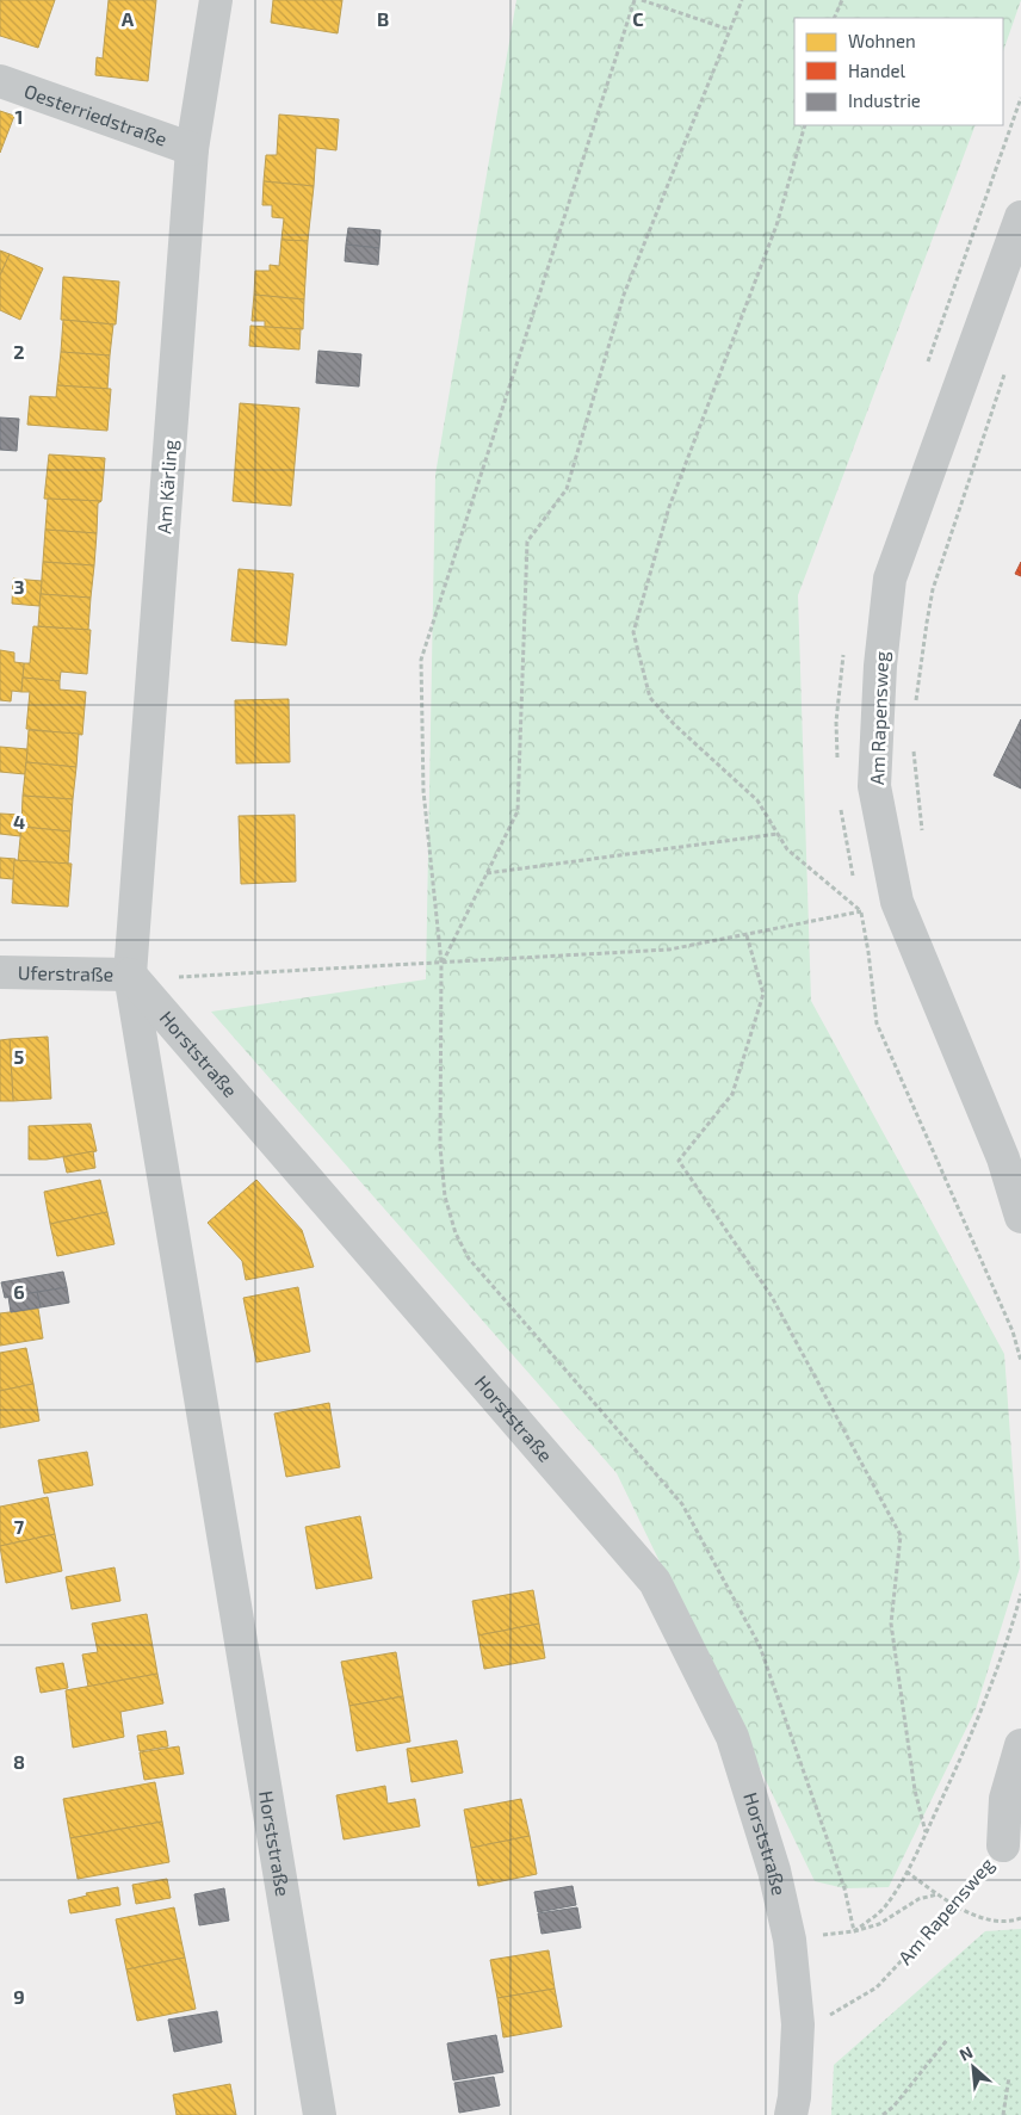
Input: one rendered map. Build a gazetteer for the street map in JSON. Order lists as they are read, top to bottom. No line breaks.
{"streets":{"street":["Oesterriedstraße","Am Kärling","Am Rapensweg","Uferstraße","Horststraße"]},"crossings":[["Oesterriedstraße","Am Kärling"],["Am Kärling","Uferstraße"],["Am Kärling","Horststraße"],["Am Rapensweg","Horststraße"],["Uferstraße","Horststraße"]],"legend":["Wohnen","Handel","Industrie"],"north":"top left","grid":{"columns":["A","B","C"],"rows":["1","2","3","4","5","6","7","8","9"]}}
